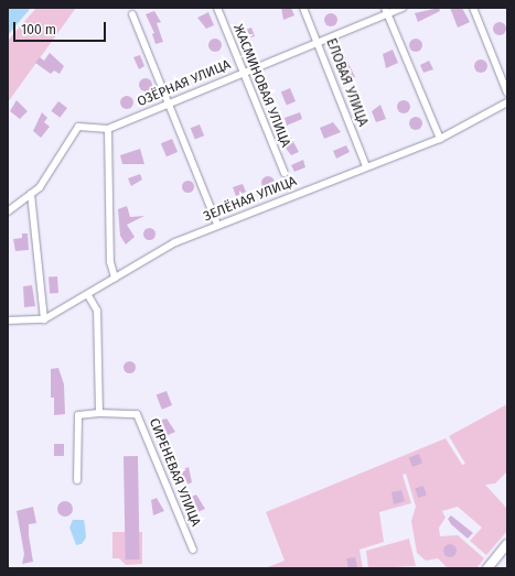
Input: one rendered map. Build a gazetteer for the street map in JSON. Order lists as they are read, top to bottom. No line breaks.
{"streets":{"street":["ЕЛОВАЯ УЛИЦА","ОЗЁРНАЯ УЛИЦА","ЖАСМИНОВАЯ УЛИЦА","ЗЕЛЁНАЯ УЛИЦА","СИРЕНЕВАЯ УЛИЦА"]},"crossings":[["ЕЛОВАЯ УЛИЦА","ОЗЁРНАЯ УЛИЦА"],["ЕЛОВАЯ УЛИЦА","ЗЕЛЁНАЯ УЛИЦА"],["ОЗЁРНАЯ УЛИЦА","ЖАСМИНОВАЯ УЛИЦА"]],"scale_bar":"100 m"}
